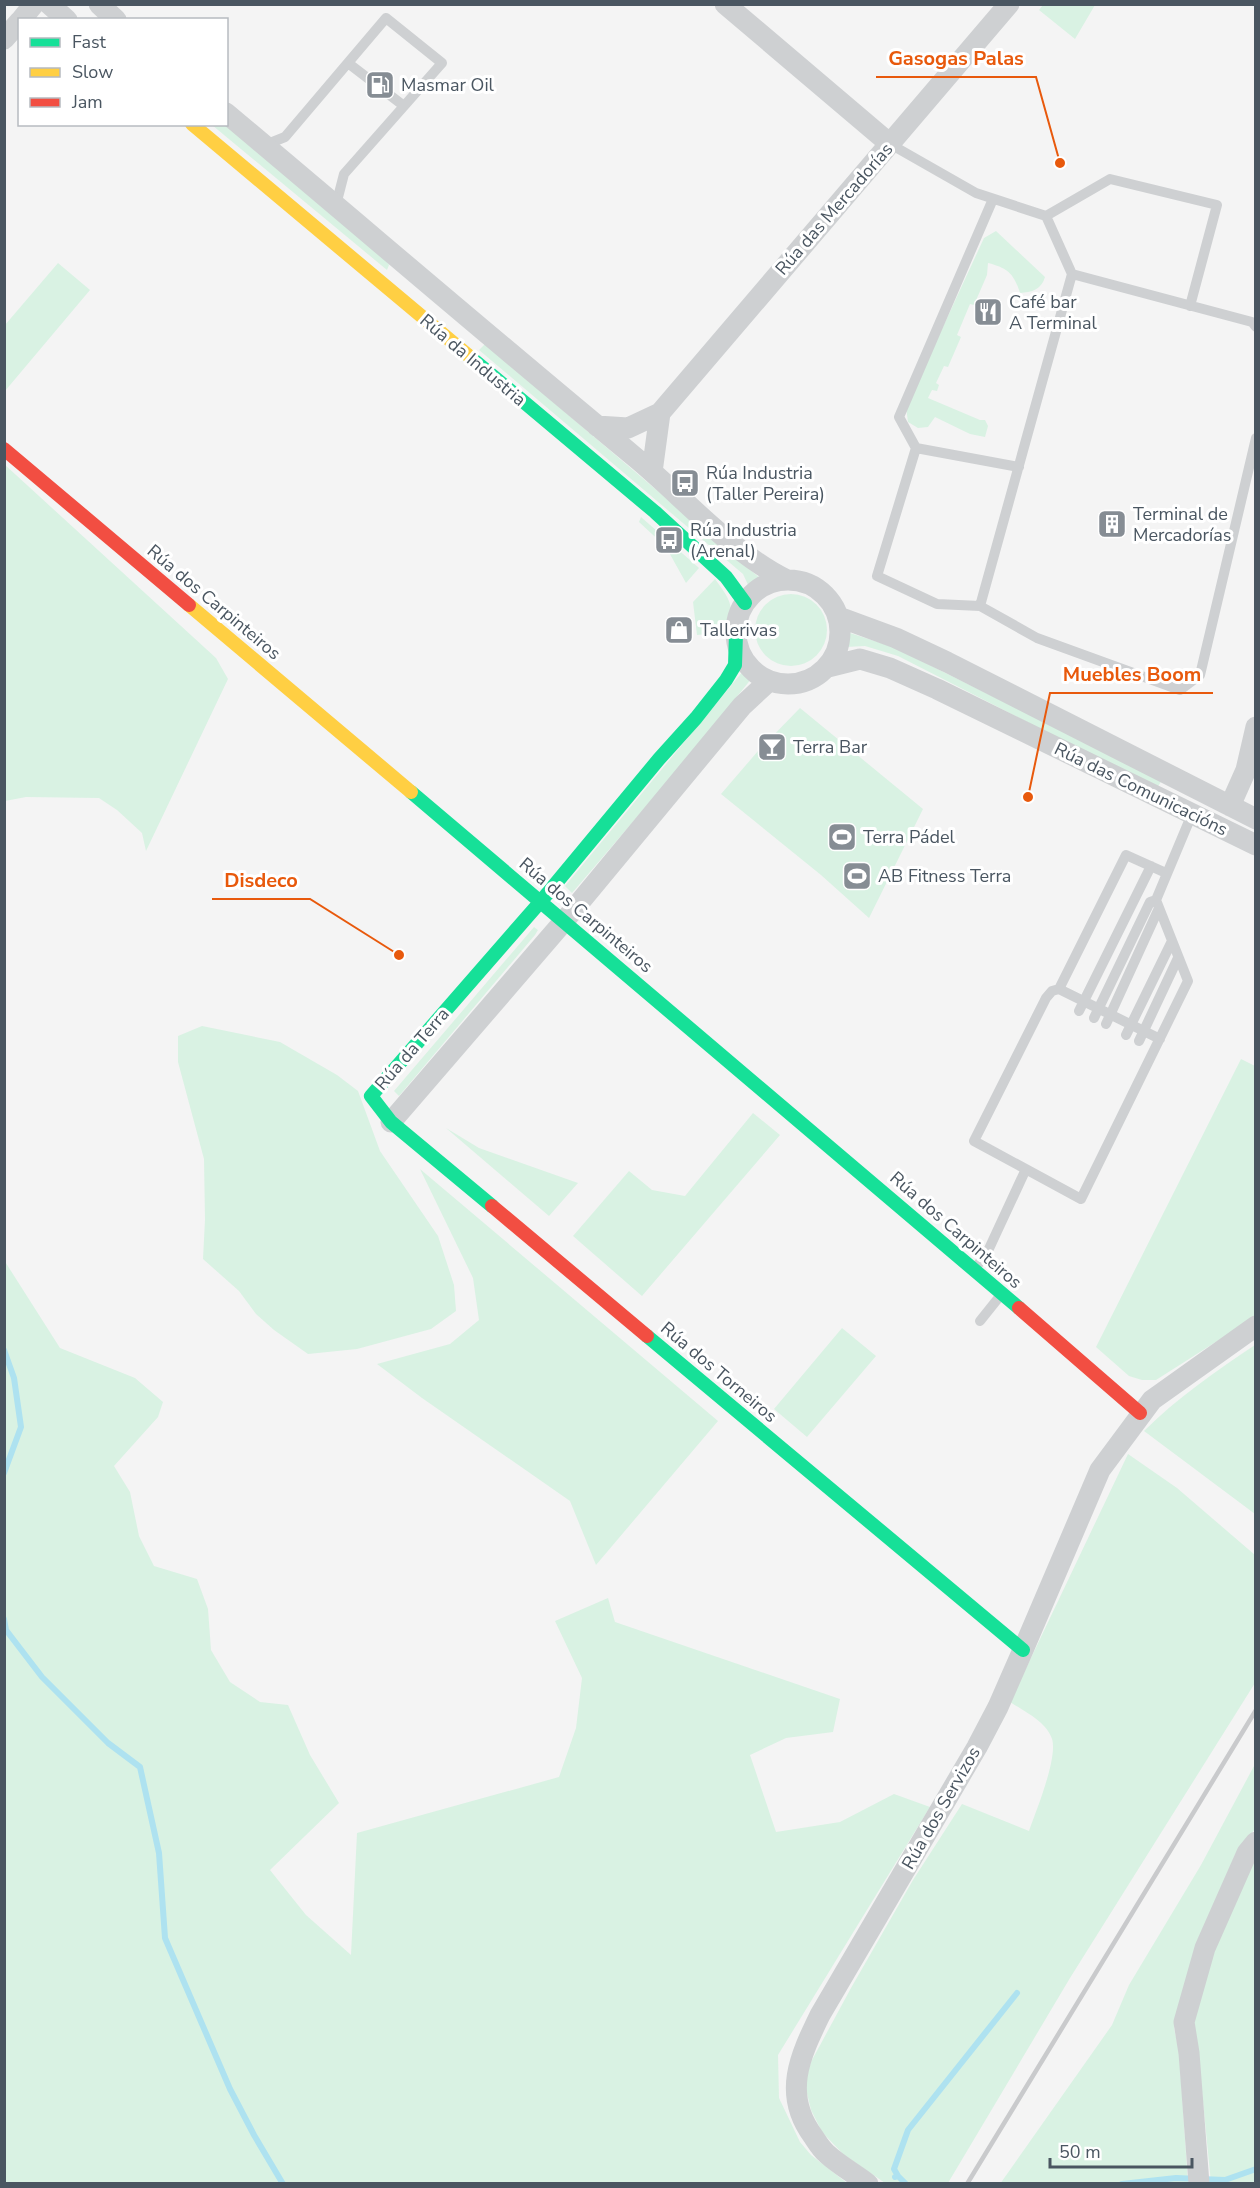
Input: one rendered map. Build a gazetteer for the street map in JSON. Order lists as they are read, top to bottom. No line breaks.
{"streets":{"street":["Rúa das Mercadorías","Rúa da Industria","Rúa dos Carpinteiros","Rúa das Comunicacións","Rúa da Terra","Rúa dos Torneiros","Rúa dos Servizos"]},"crossings":[["Rúa das Mercadorías","Rúa da Industria"],["Rúa da Industria","Rúa das Comunicacións"],["Rúa da Industria","Rúa da Terra"],["Rúa dos Carpinteiros","Rúa da Terra"],["Rúa dos Carpinteiros","Rúa dos Servizos"],["Rúa das Comunicacións","Rúa da Terra"],["Rúa da Terra","Rúa dos Torneiros"],["Rúa dos Torneiros","Rúa dos Servizos"]],"places":{"fuel station":["Masmar Oil"],"other":["Gasogas Palas","Muebles Boom","Disdeco"],"restaurant":["Café bar A Terminal"],"bus stop":["Rúa Industria (Taller Pereira)","Rúa Industria (Arenal)"],"building":["Terminal de Mercadorías"],"shop":["Tallerivas"],"bar":["Terra Bar"],"sports":["Terra Pádel","AB Fitness Terra"]},"legend":["Fast","Slow","Jam"],"scale_bar":"50 m"}
